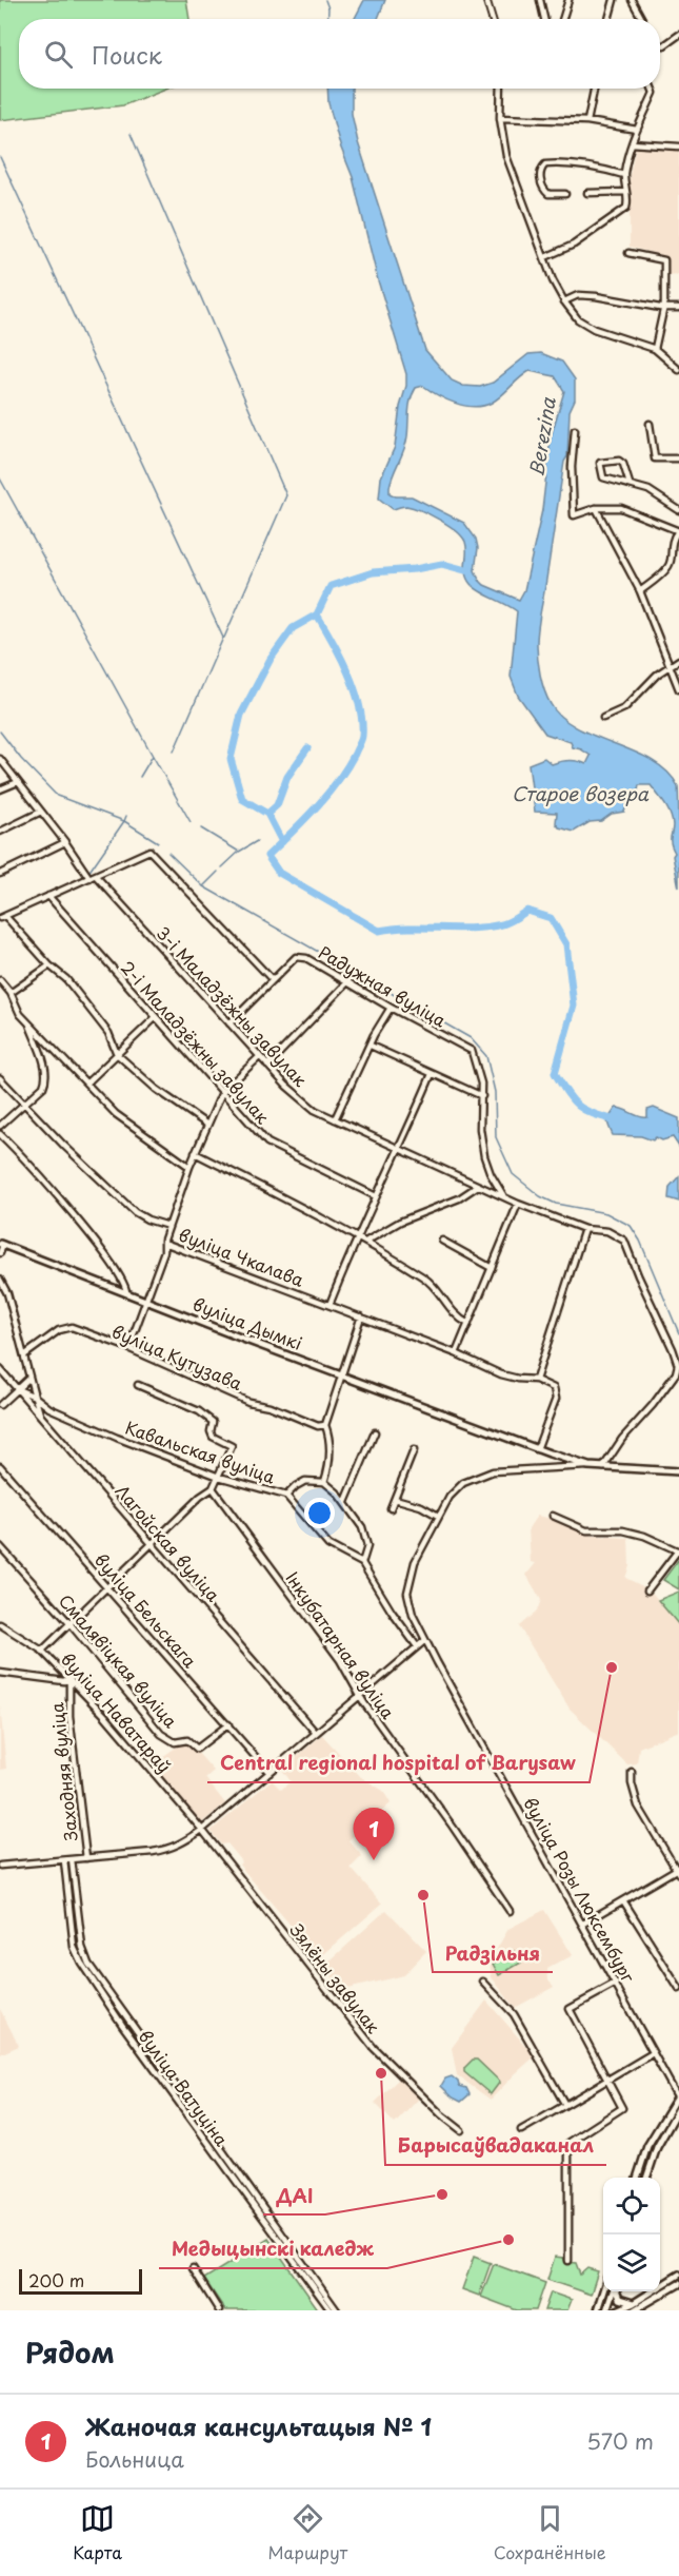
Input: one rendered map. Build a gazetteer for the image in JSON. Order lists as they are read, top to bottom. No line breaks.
{"streets":{"main road":["вуліца Дымкі","вуліца Розы Люксембург"],"street":["Радужная вуліца","3-і Маладзёжны завулак","2-і Маладзёжны завулак","вуліца Чкалава","вуліца Кутузава","Кавальская вуліца","Лагойская вуліца","вуліца Бельскага","Інкубатарная вуліца","Смалявіцкая вуліца","вуліца Наватараў","Заходняя вуліца","Зялёны завулак","вуліца Ватуціна"]},"crossings":[["Радужная вуліца","3-і Маладзёжны завулак"],["3-і Маладзёжны завулак","вуліца Розы Люксембург"],["вуліца Дымкі","вуліца Розы Люксембург"],["Кавальская вуліца","Лагойская вуліца"],["вуліца Бельскага","Смалявіцкая вуліца"],["вуліца Наватараў","Заходняя вуліца"],["вуліца Наватараў","Зялёны завулак"]],"water":["Berezina","Старое возера"],"places":["Central regional hospital of Barysaw","Радзільня","Барысаўвадаканал","ДАІ","Медыцынскі каледж"],"scale_bar":"200 m","page":{"search":"Поиск","pins":"1","scale":"200 m","heading":"Рядом","list":[{"mark":"1","name":"Жаночая кансультацыя № 1","note":"Больница","value":"570 m"}],"nav":["Карта","Маршрут","Сохранённые"]}}
